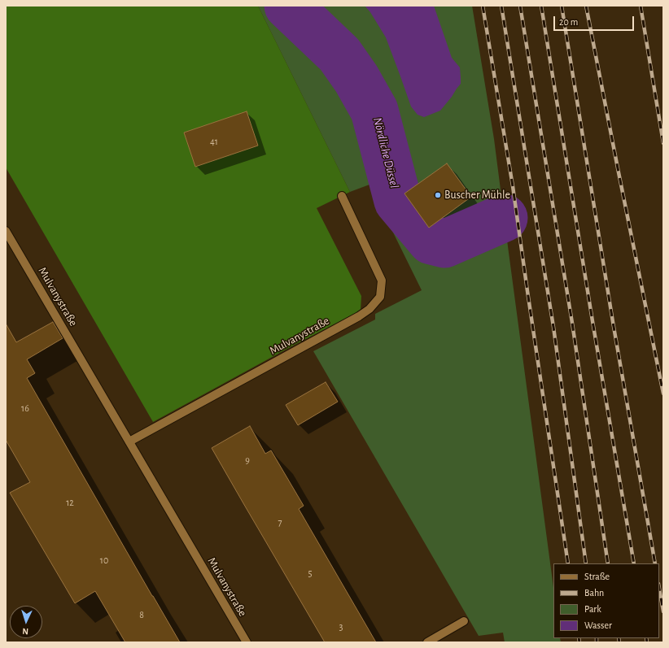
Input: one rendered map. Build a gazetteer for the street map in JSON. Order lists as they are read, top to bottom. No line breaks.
{"streets":{"street":["Mulvanystraße"]},"water":["Nördliche Düssel"],"places":["Buscher Mühle"],"house_numbers":["41","16","9","12","7","10","5","8","3"],"legend":["Straße","Bahn","Park","Wasser"],"scale_bar":"20 m","north":"bottom"}
